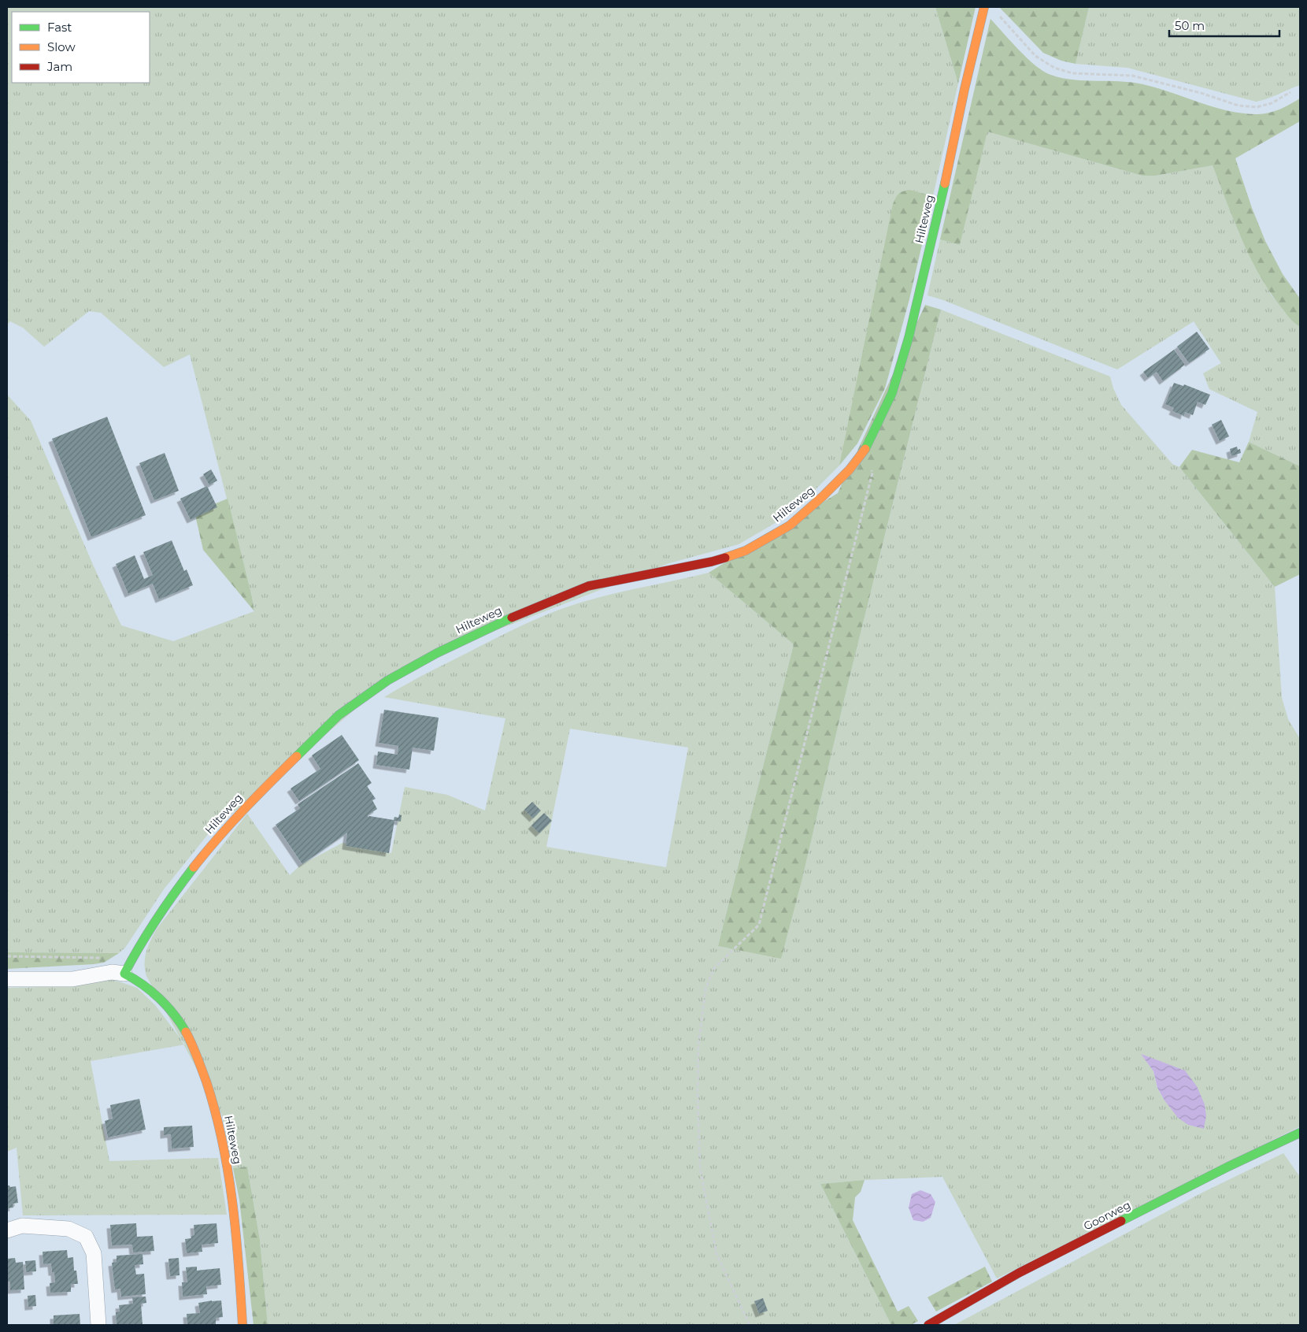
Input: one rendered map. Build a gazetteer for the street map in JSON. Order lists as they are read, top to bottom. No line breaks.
{"streets":{"street":["Hilteweg","Goorweg"]},"legend":["Fast","Slow","Jam"],"scale_bar":"50 m"}
